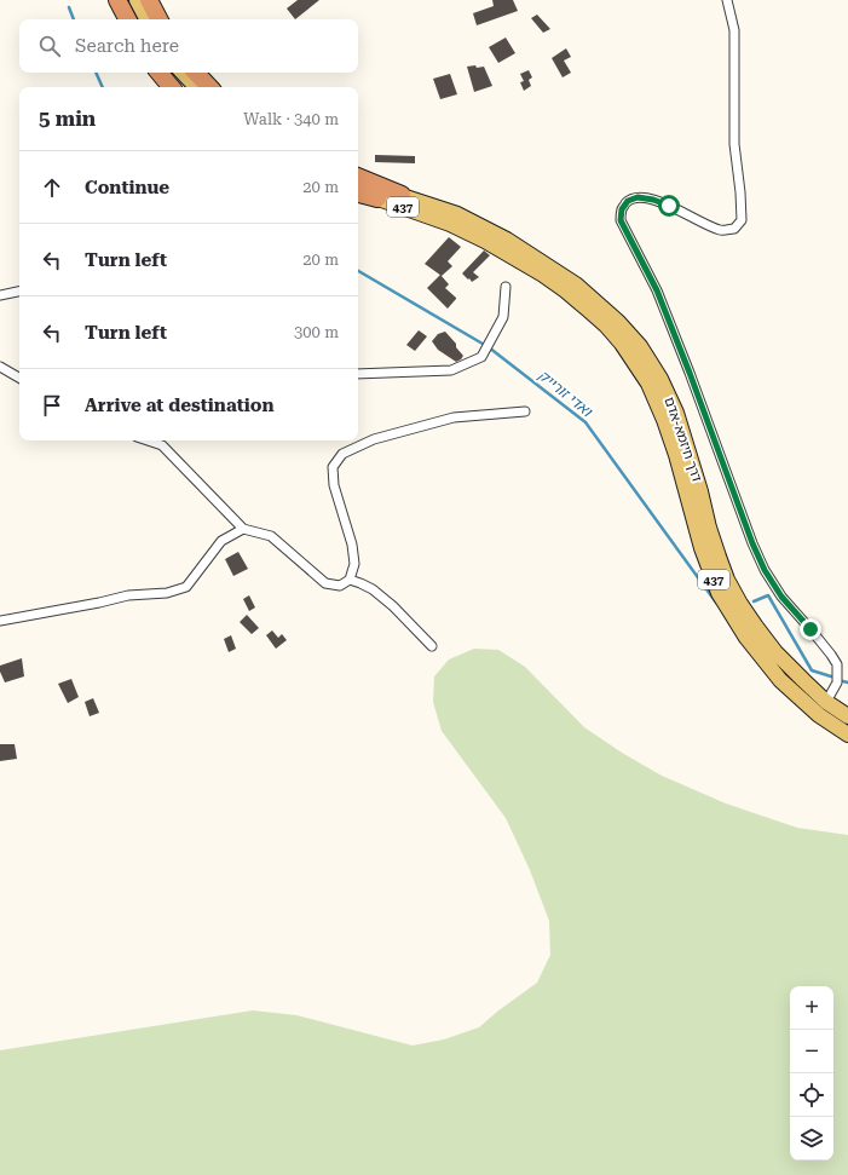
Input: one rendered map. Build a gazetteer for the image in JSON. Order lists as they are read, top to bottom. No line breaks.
{"streets":{"main road":["437","דרך חיזמא-אדם"]},"crossings":[["437","דרך חיזמא-אדם"]],"water":["ואדי זורייק"],"page":{"search":"Search here","heading":["5 min","Walk · 340 m"],"list":[["Continue","20 m"],["Turn left","20 m"],["Turn left","300 m"],"Arrive at destination"],"map_buttons":["+","−"]}}
